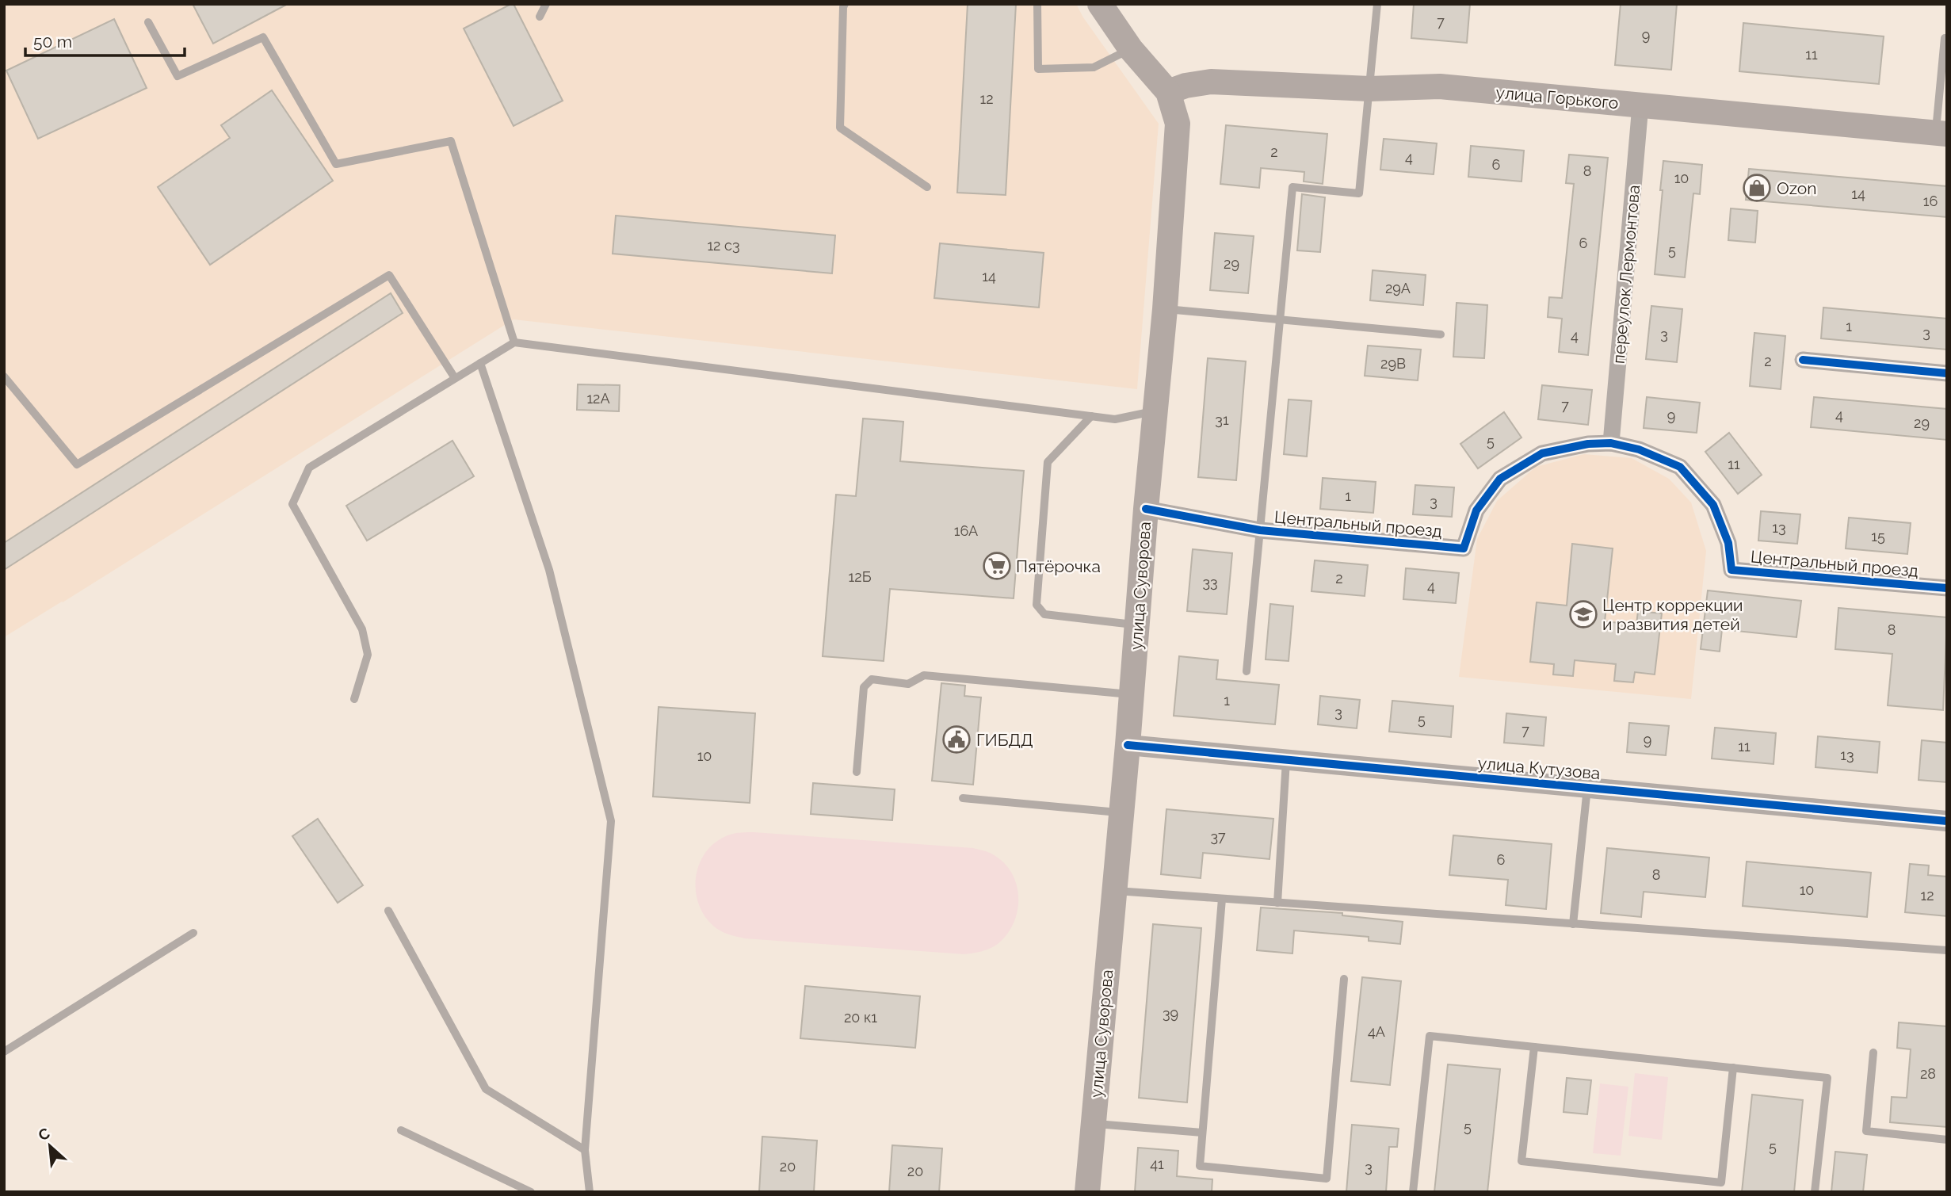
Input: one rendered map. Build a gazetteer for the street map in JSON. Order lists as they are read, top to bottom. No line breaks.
{"streets":{"main road":["улица Горького","улица Суворова"],"street":["переулок Лермонтова","Центральный проезд","улица Кутузова"]},"crossings":[["улица Горького","переулок Лермонтова"],["улица Горького","улица Суворова"],["переулок Лермонтова","Центральный проезд"],["Центральный проезд","улица Суворова"],["улица Суворова","улица Кутузова"]],"places":{"shop":["Ozon"],"supermarket":["Пятёрочка"],"school or university":["Центр коррекции и развития детей"],"public building":["ГИБДД"]},"house_numbers":["7","9","11","12","2","4","6","8","10","14","16","6","12 с3","5","29","14","29А","1","3","3","4","2","29В","12А","7","4","9","31","29","5","11","1","3","13","16А","15","12Б","2","33","4","8","1","3","5","7","9","11","13","10","37","6","8","10","12","39","20 к1","4А","28","5","5","41","20","3","20"],"scale_bar":"50 m","north":"top left"}
